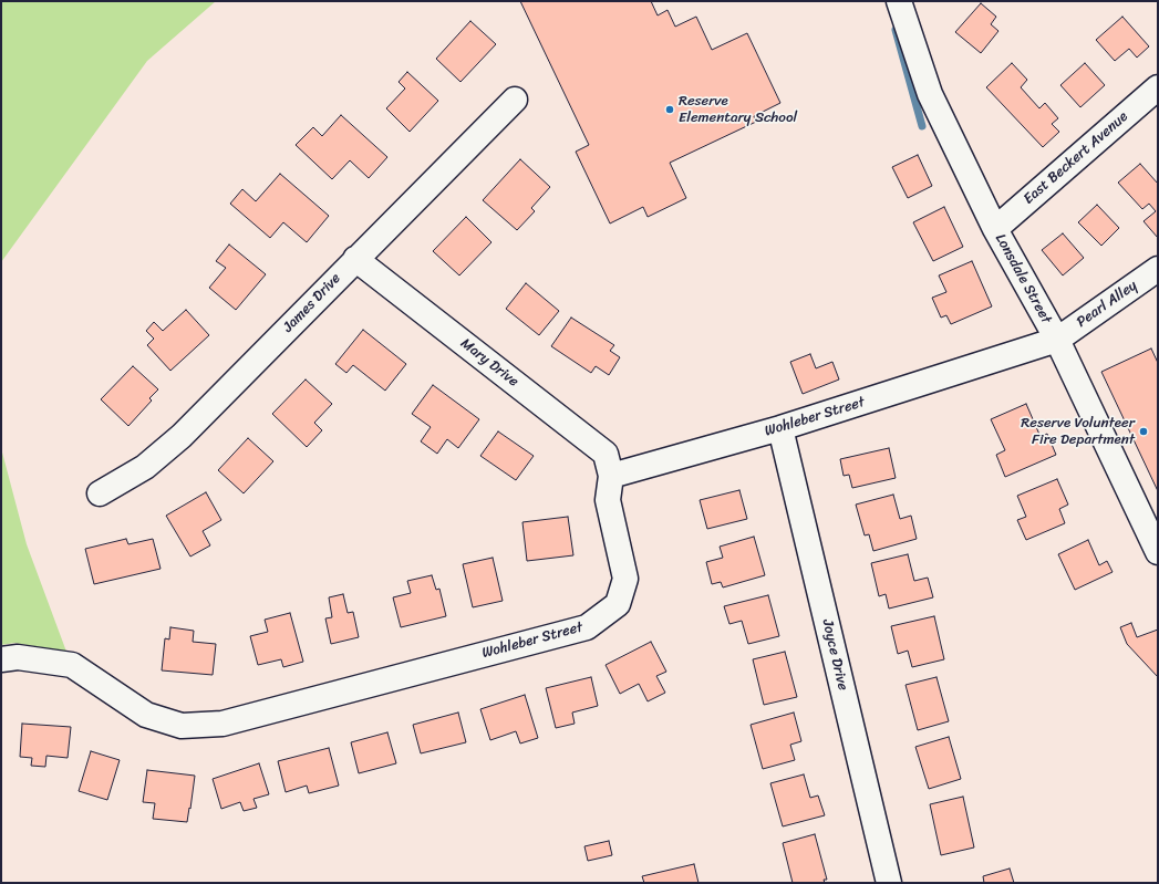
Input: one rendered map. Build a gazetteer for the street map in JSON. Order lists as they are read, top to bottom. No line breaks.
{"streets":{"street":["East Beckert Avenue","Lonsdale Street","James Drive","Pearl Alley","Mary Drive","Wohleber Street","Joyce Drive"]},"crossings":[["East Beckert Avenue","Lonsdale Street"],["Lonsdale Street","Pearl Alley"],["Lonsdale Street","Wohleber Street"],["James Drive","Mary Drive"],["Pearl Alley","Wohleber Street"],["Mary Drive","Wohleber Street"],["Wohleber Street","Joyce Drive"]],"places":["Reserve Elementary School","Reserve Volunteer Fire Department"]}
